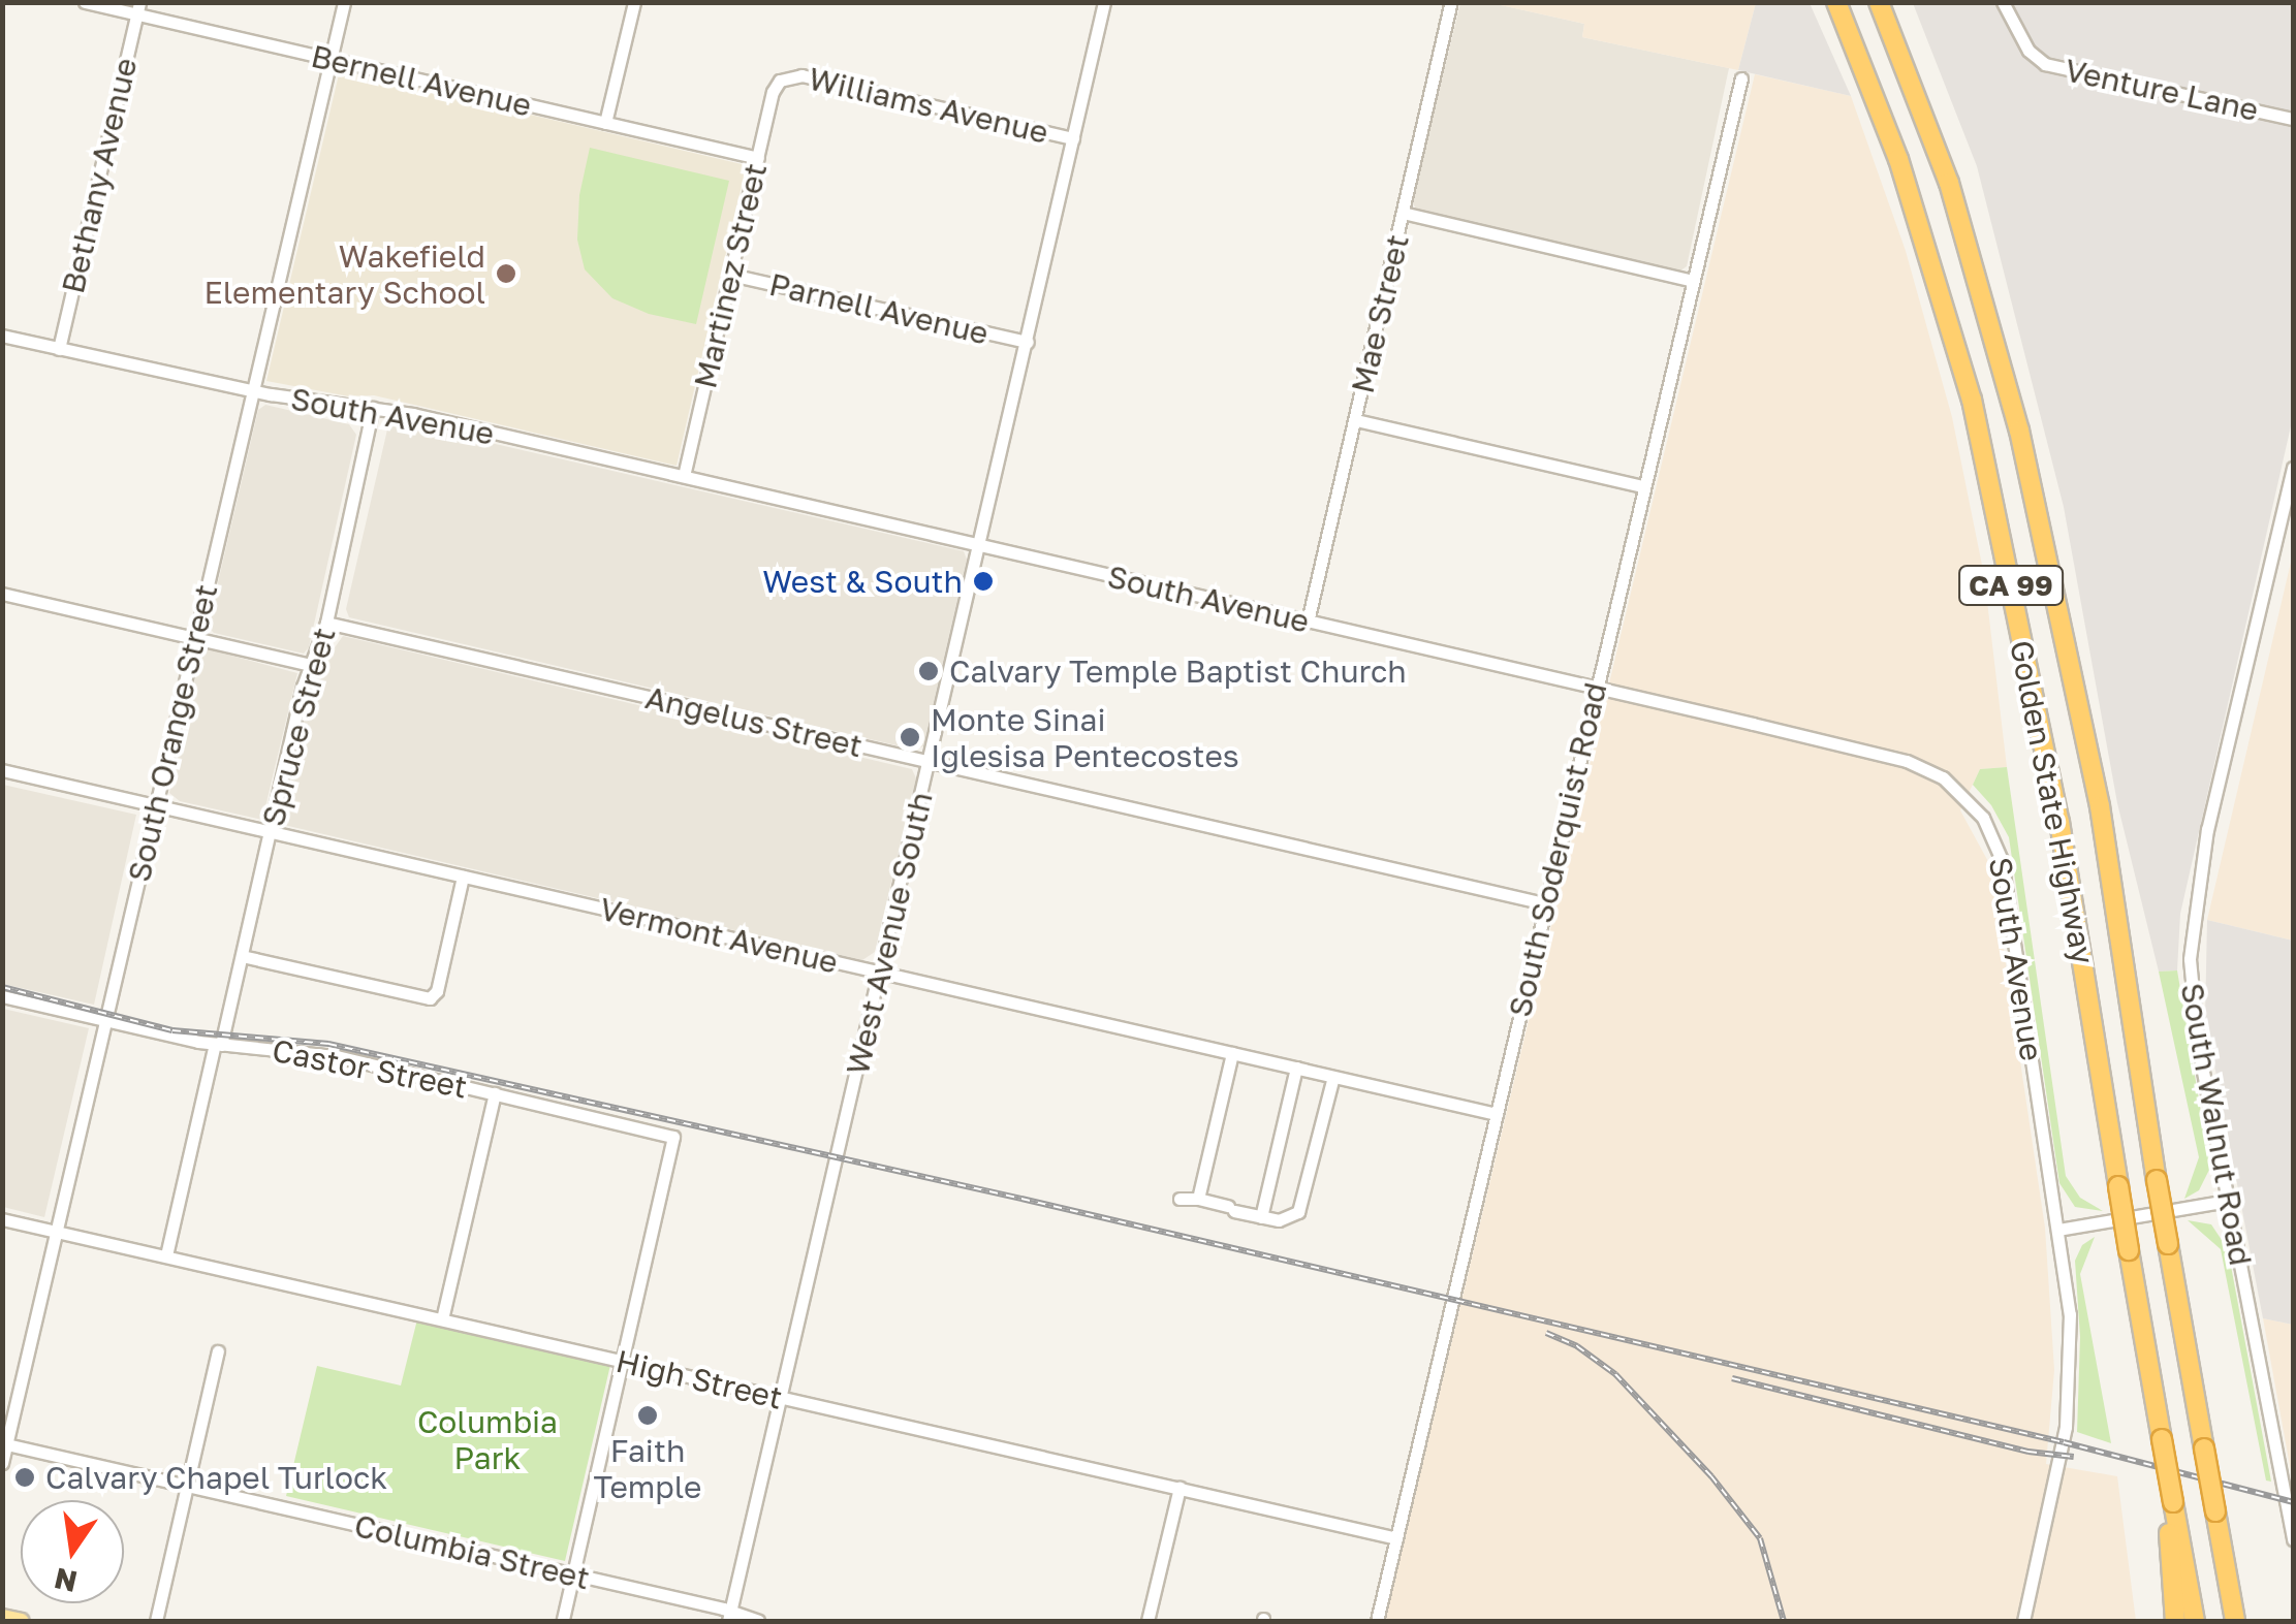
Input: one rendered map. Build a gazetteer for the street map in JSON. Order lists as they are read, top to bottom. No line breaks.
{"streets":{"highway":["CA 99","Golden State Highway"],"street":["Bernell Avenue","Venture Lane","Williams Avenue","Bethany Avenue","Martinez Street","Parnell Avenue","Mae Street","South Avenue","Angelus Street","Spruce Street","South Orange Street","South Soderquist Road","West Avenue South","Vermont Avenue","Castor Street","South Walnut Road","High Street","Columbia Street"]},"crossings":[["Bernell Avenue","Bethany Avenue"],["Bernell Avenue","Martinez Street"],["Bernell Avenue","South Orange Street"],["Williams Avenue","Martinez Street"],["Williams Avenue","West Avenue South"],["Bethany Avenue","South Avenue"],["Martinez Street","Parnell Avenue"],["Martinez Street","South Avenue"],["Parnell Avenue","West Avenue South"],["Mae Street","South Avenue"],["South Avenue","Spruce Street"],["South Avenue","South Orange Street"],["South Avenue","South Soderquist Road"],["South Avenue","West Avenue South"],["Angelus Street","Spruce Street"],["Angelus Street","South Soderquist Road"],["Angelus Street","West Avenue South"],["Spruce Street","Vermont Avenue"],["Spruce Street","Castor Street"],["Spruce Street","High Street"],["South Orange Street","Vermont Avenue"],["South Orange Street","Castor Street"],["South Orange Street","High Street"],["South Orange Street","Columbia Street"],["South Soderquist Road","Vermont Avenue"],["South Soderquist Road","High Street"],["West Avenue South","Vermont Avenue"],["West Avenue South","High Street"],["West Avenue South","Columbia Street"],["Castor Street","High Street"]],"parks":["Columbia Park"],"places":["Wakefield Elementary School","West & South","Calvary Temple Baptist Church","Monte Sinai Iglesisa Pentecostes","Faith Temple","Calvary Chapel Turlock"],"north":"bottom"}
